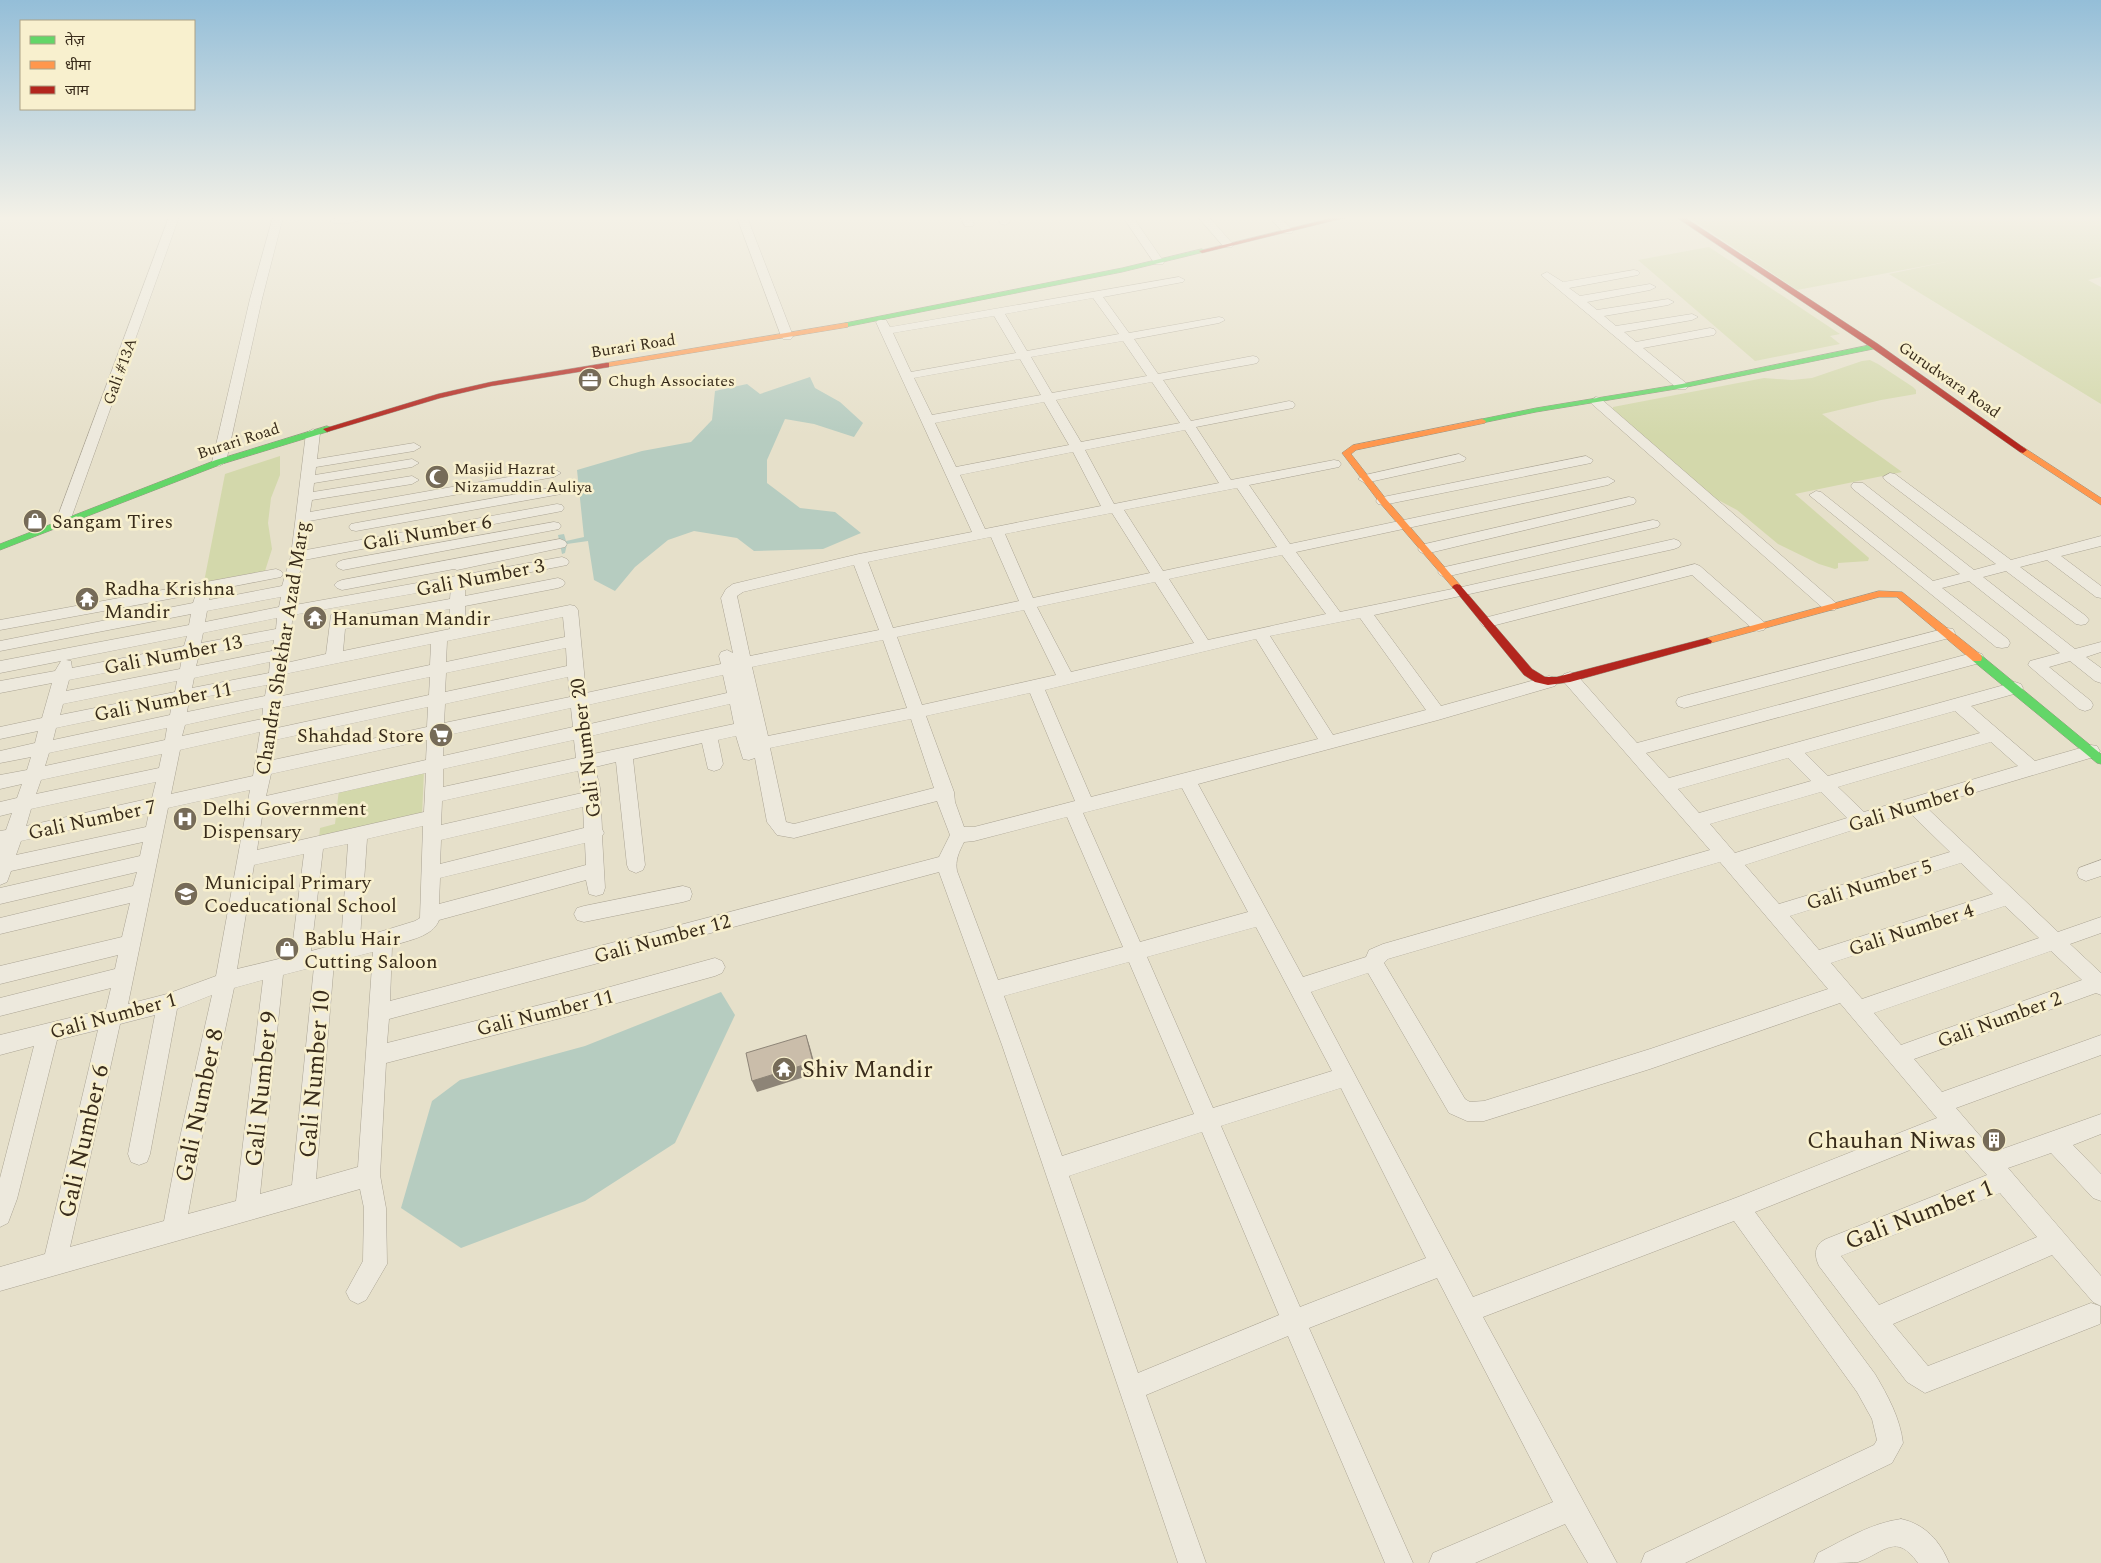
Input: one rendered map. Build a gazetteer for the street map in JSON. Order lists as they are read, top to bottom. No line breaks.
{"streets":{"street":["Burari Road","Gali #13A","Gurudwara Road","Gali Number 6","Gali Number 3","Chandra Shekhar Azad Marg","Gali Number 13","Gali Number 11","Gali Number 20","Gali Number 7","Gali Number 5","Gali Number 4","Gali Number 12","Gali Number 1","Gali Number 2","Gali Number 10","Gali Number 9","Gali Number 8"]},"crossings":[["Burari Road","Gali #13A"],["Burari Road","Chandra Shekhar Azad Marg"],["Gali Number 6","Gali Number 3"],["Gali Number 6","Chandra Shekhar Azad Marg"],["Gali Number 6","Gali Number 13"],["Gali Number 6","Gali Number 11"],["Gali Number 6","Gali Number 7"],["Gali Number 6","Gali Number 1"],["Gali Number 3","Chandra Shekhar Azad Marg"],["Chandra Shekhar Azad Marg","Gali Number 13"],["Chandra Shekhar Azad Marg","Gali Number 11"],["Chandra Shekhar Azad Marg","Gali Number 7"],["Chandra Shekhar Azad Marg","Gali Number 1"],["Chandra Shekhar Azad Marg","Gali Number 8"],["Gali Number 20","Gali Number 7"],["Gali Number 20","Gali Number 1"],["Gali Number 1","Gali Number 10"],["Gali Number 1","Gali Number 9"],["Gali Number 1","Gali Number 8"]],"places":{"office":["Chugh Associates"],"mosque":["Masjid Hazrat Nizamuddin Auliya"],"shop":["Sangam Tires","Bablu Hair Cutting Saloon"],"temple":["Radha Krishna Mandir","Hanuman Mandir","Shiv Mandir"],"supermarket":["Shahdad Store"],"hospital":["Delhi Government Dispensary"],"school or university":["Municipal Primary Coeducational School"],"building":["Chauhan Niwas"]},"legend":["तेज़","धीमा","जाम"]}
